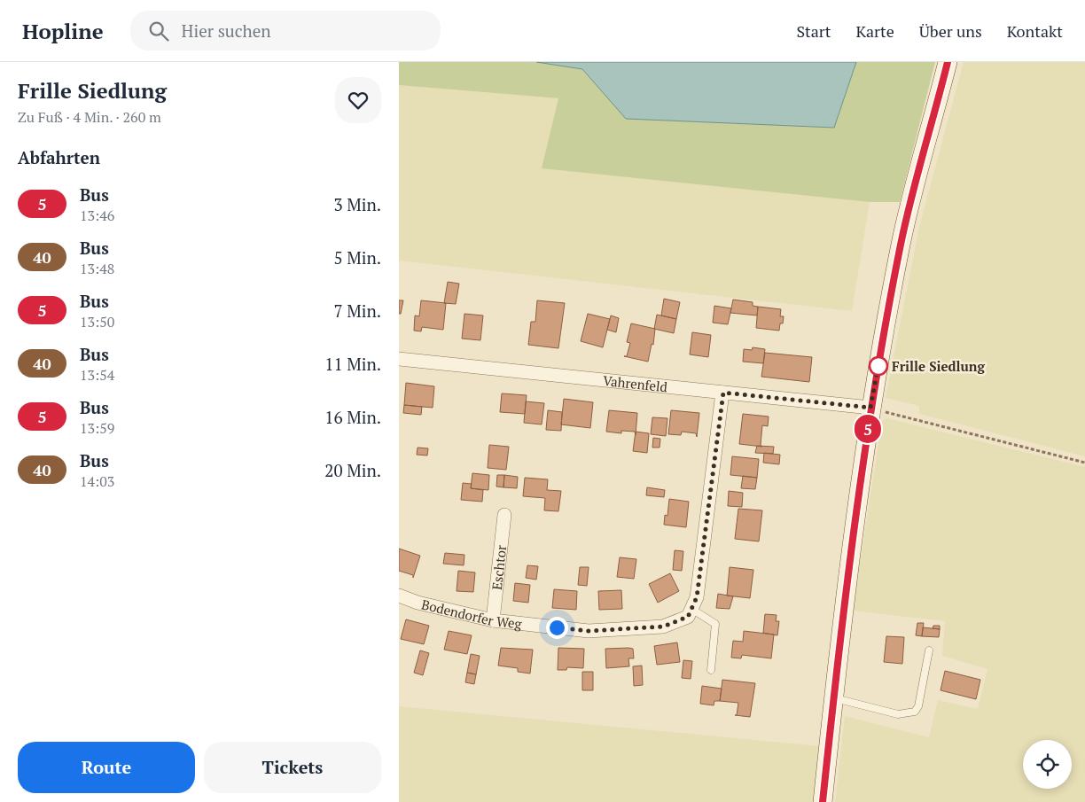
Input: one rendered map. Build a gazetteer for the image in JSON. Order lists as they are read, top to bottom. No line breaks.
{"streets":{"street":["Vahrenfeld","Eschtor","Bodendorfer Weg"]},"crossings":[["Eschtor","Bodendorfer Weg"]],"places":["Frille Siedlung"],"lines":["bus line 5"],"page":{"header":"Hopline","search":"Hier suchen","nav":["Start","Karte","Über uns","Kontakt"],"heading":[["Frille Siedlung","Zu Fuß · 4 Min. · 260 m"],"Abfahrten"],"on_map":"5","list":[{"mark":"5","name":"Bus","note":"13:46","value":"3 Min."},{"mark":"40","name":"Bus","note":"13:48","value":"5 Min."},{"mark":"5","name":"Bus","note":"13:50","value":"7 Min."},{"mark":"40","name":"Bus","note":"13:54","value":"11 Min."},{"mark":"5","name":"Bus","note":"13:59","value":"16 Min."},{"mark":"40","name":"Bus","note":"14:03","value":"20 Min."}],"buttons":["Route","Tickets"]}}
